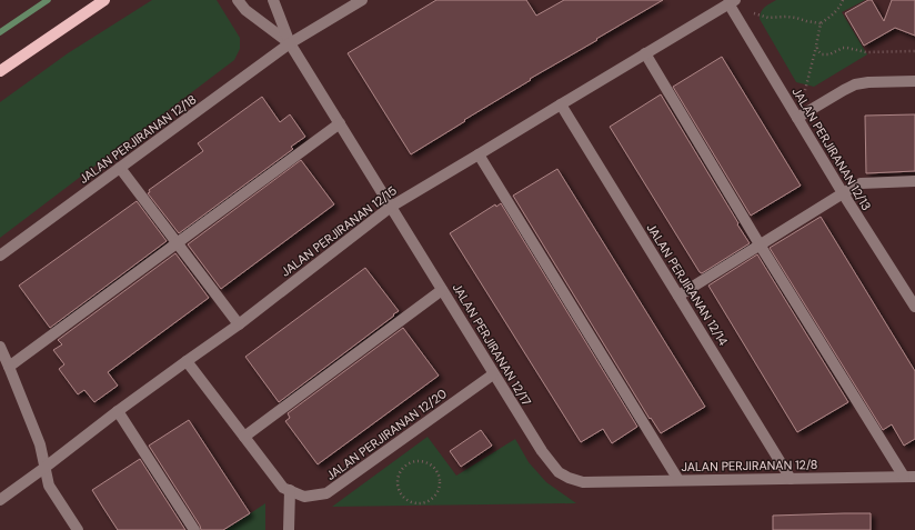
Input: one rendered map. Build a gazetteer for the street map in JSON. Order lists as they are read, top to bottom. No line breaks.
{"streets":{"street":["JALAN PERJIRANAN 12/18","JALAN PERJIRANAN 12/13","JALAN PERJIRANAN 12/15","JALAN PERJIRANAN 12/14","JALAN PERJIRANAN 12/17","JALAN PERJIRANAN 12/20","JALAN PERJIRANAN 12/8"]},"crossings":[["JALAN PERJIRANAN 12/18","JALAN PERJIRANAN 12/17"],["JALAN PERJIRANAN 12/13","JALAN PERJIRANAN 12/15"],["JALAN PERJIRANAN 12/15","JALAN PERJIRANAN 12/14"],["JALAN PERJIRANAN 12/15","JALAN PERJIRANAN 12/17"],["JALAN PERJIRANAN 12/14","JALAN PERJIRANAN 12/8"],["JALAN PERJIRANAN 12/17","JALAN PERJIRANAN 12/20"],["JALAN PERJIRANAN 12/17","JALAN PERJIRANAN 12/8"]]}
